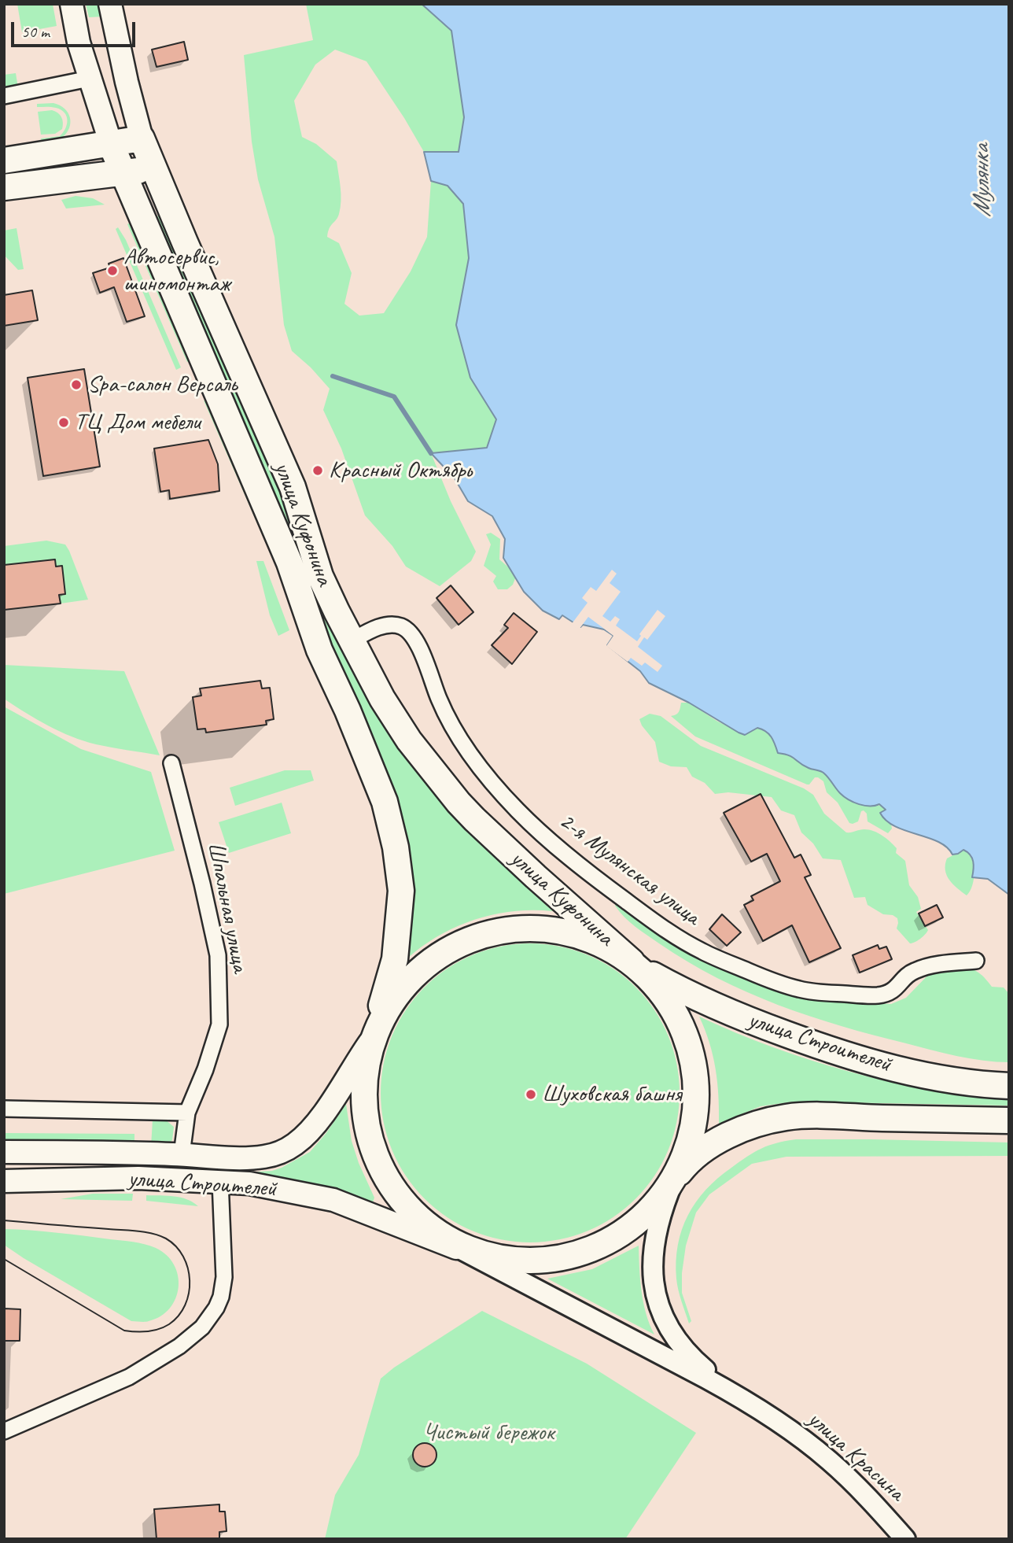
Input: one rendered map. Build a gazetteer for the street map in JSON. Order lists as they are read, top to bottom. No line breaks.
{"streets":{"main road":["улица Куфонина","улица Строителей"],"street":["2-я Мулянская улица","Шпальная улица","улица Красина"]},"crossings":[["улица Куфонина","2-я Мулянская улица"],["улица Куфонина","улица Строителей"],["Шпальная улица","улица Строителей"]],"water":["Мулянка"],"parks":["Чистый бережок"],"places":["Автосервис, шиномонтаж","Spa-салон Версаль","ТЦ Дом мебели","Красный Октябрь","Шуховская башня"],"scale_bar":"50 m"}
